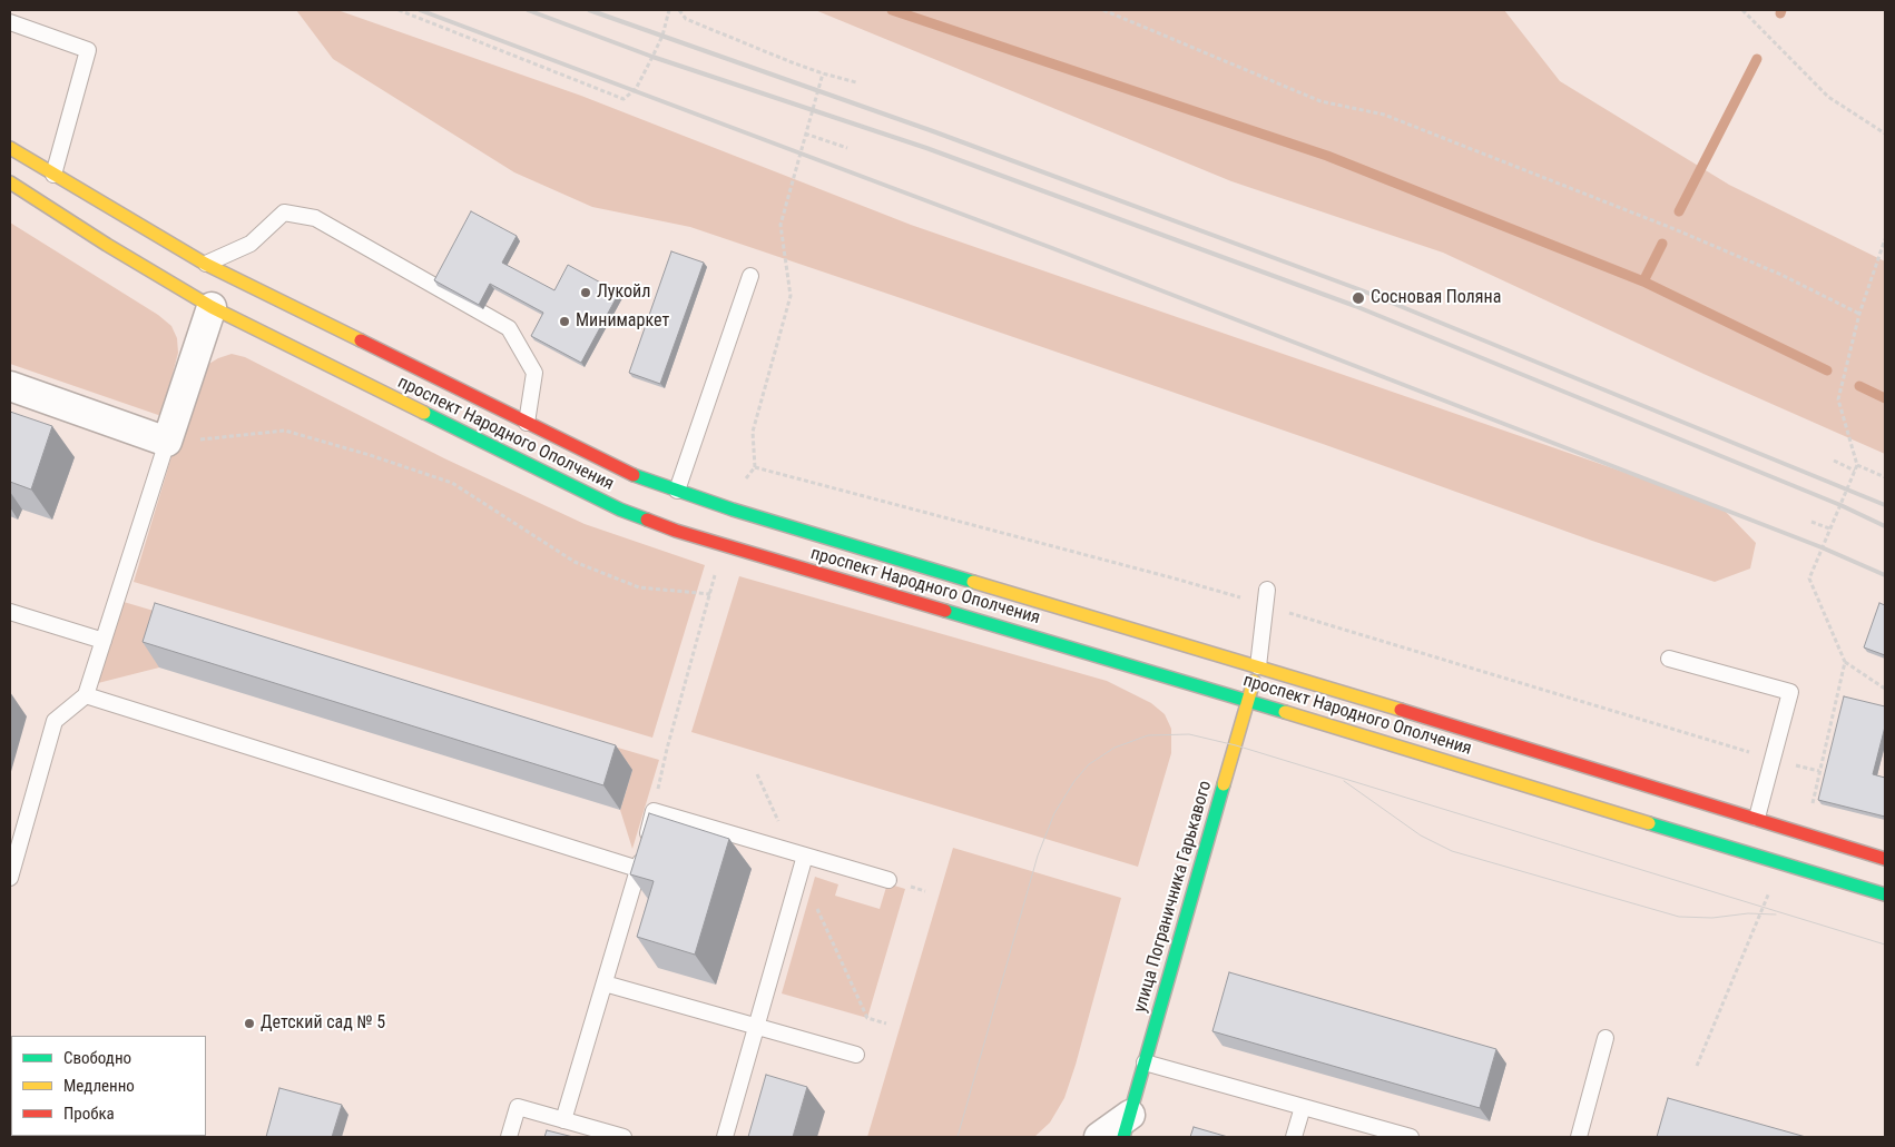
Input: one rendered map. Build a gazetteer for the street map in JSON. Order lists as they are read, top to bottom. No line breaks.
{"streets":{"street":["проспект Народного Ополчения","улица Пограничника Гарькавого"]},"crossings":[["проспект Народного Ополчения","улица Пограничника Гарькавого"]],"places":["Лукойл","Сосновая Поляна","Минимаркет","Детский сад № 5"],"legend":["Свободно","Медленно","Пробка"]}
